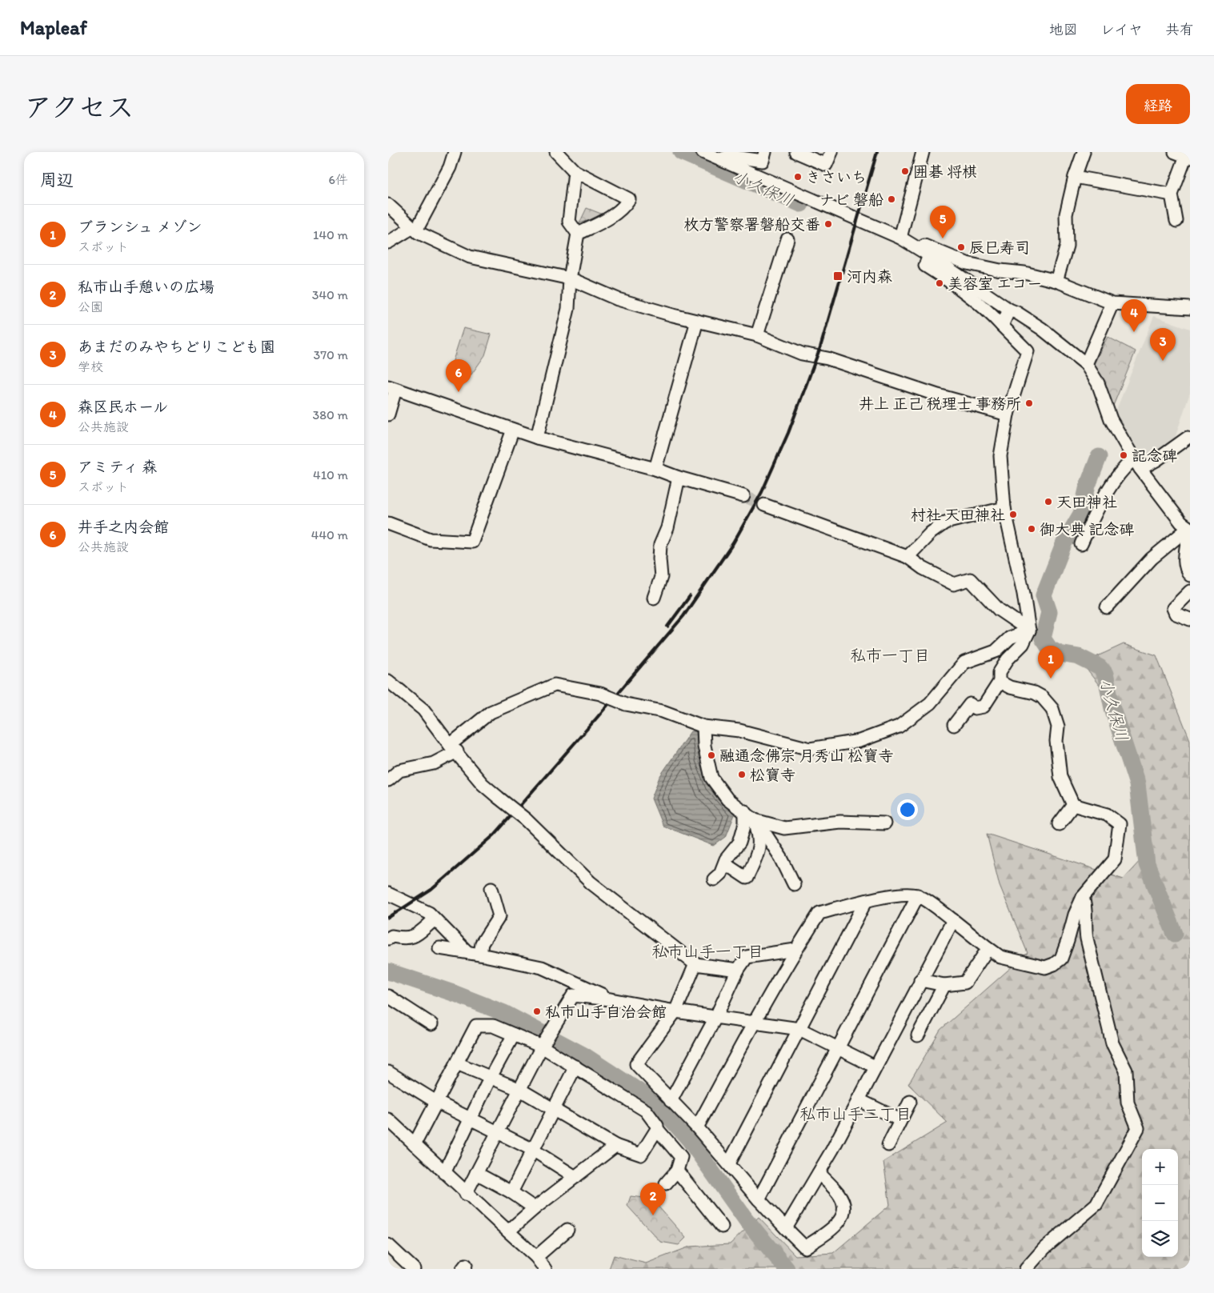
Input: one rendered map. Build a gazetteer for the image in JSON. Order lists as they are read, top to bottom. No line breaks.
{"districts":["私市一丁目","私市山手一丁目","私市山手二丁目"],"water":["小久保川"],"places":{"other":["囲碁 将棋","きさいち","ナビ 磐船","枚方警察署磐船交番","辰巳寿司","美容室 エコー","井上 正己 税理士 事務所","記念碑","天田神社","村社 天田神社","御大典 記念碑","融通念佛宗 月秀山 松寶寺","松寶寺","私市山手自治会館"],"transit":["河内森"]},"page":{"header":"Mapleaf","nav":["地図","レイヤ","共有"],"title":"アクセス","buttons":"経路","heading":["周辺","6件"],"list":[{"mark":"1","name":"ブランシュ メゾン","note":"スポット","value":"140 m"},{"mark":"2","name":"私市山手憩いの広場","note":"公園","value":"340 m"},{"mark":"3","name":"あまだのみやちどりこども園","note":"学校","value":"370 m"},{"mark":"4","name":"森区民ホール","note":"公共施設","value":"380 m"},{"mark":"5","name":"アミティ 森","note":"スポット","value":"410 m"},{"mark":"6","name":"井手之内会館","note":"公共施設","value":"440 m"}],"pins":["5","4","3","6","1","2"],"map_buttons":["+","−"]}}
